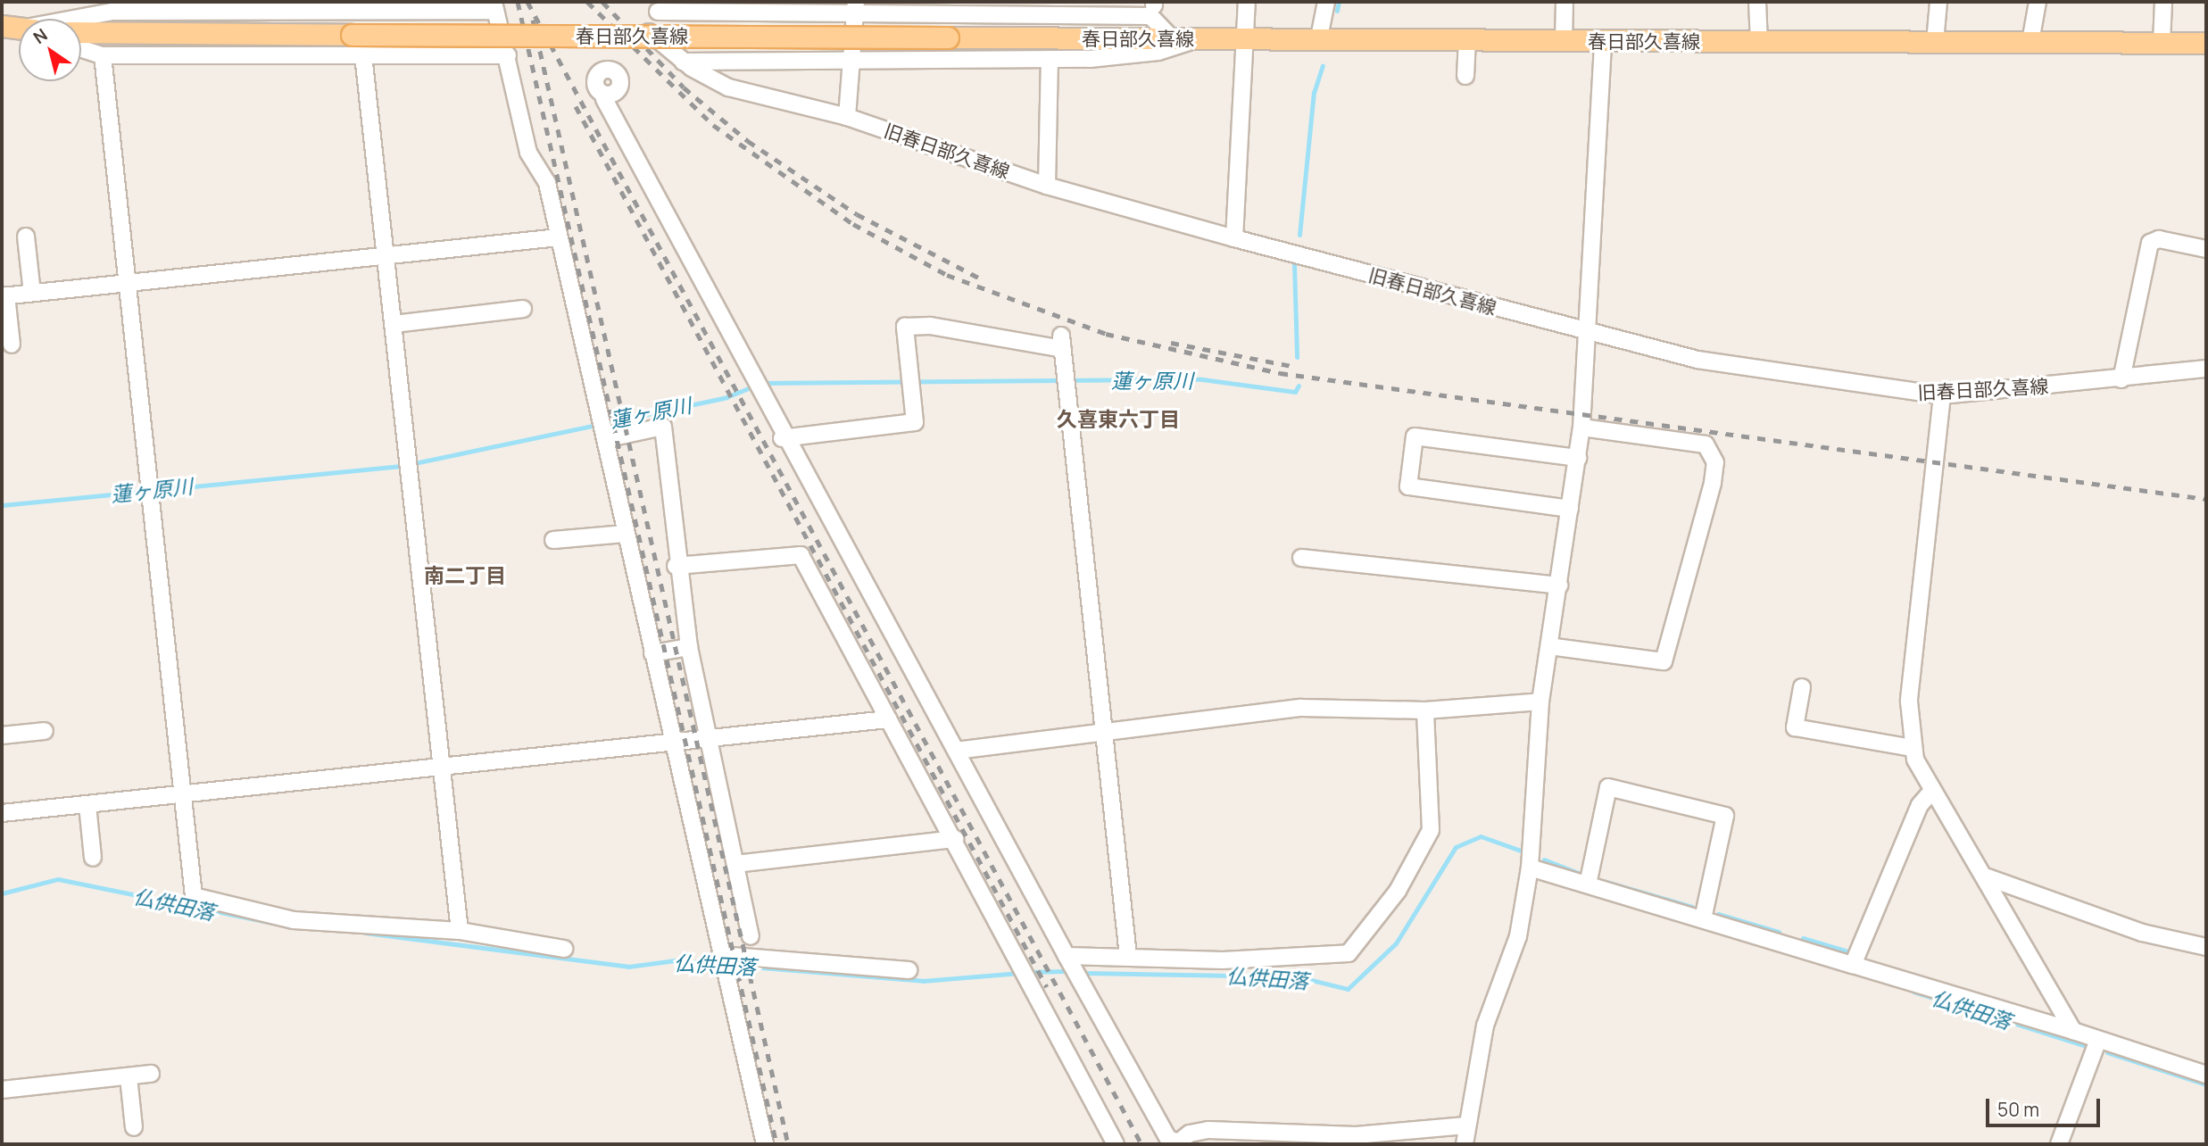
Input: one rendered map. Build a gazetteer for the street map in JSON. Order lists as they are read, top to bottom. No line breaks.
{"streets":{"main road":["春日部久喜線"],"street":["旧春日部久喜線"]},"districts":["久喜東六丁目","南二丁目"],"water":["蓮ヶ原川","仏供田落"],"scale_bar":"50 m","north":"top left"}
